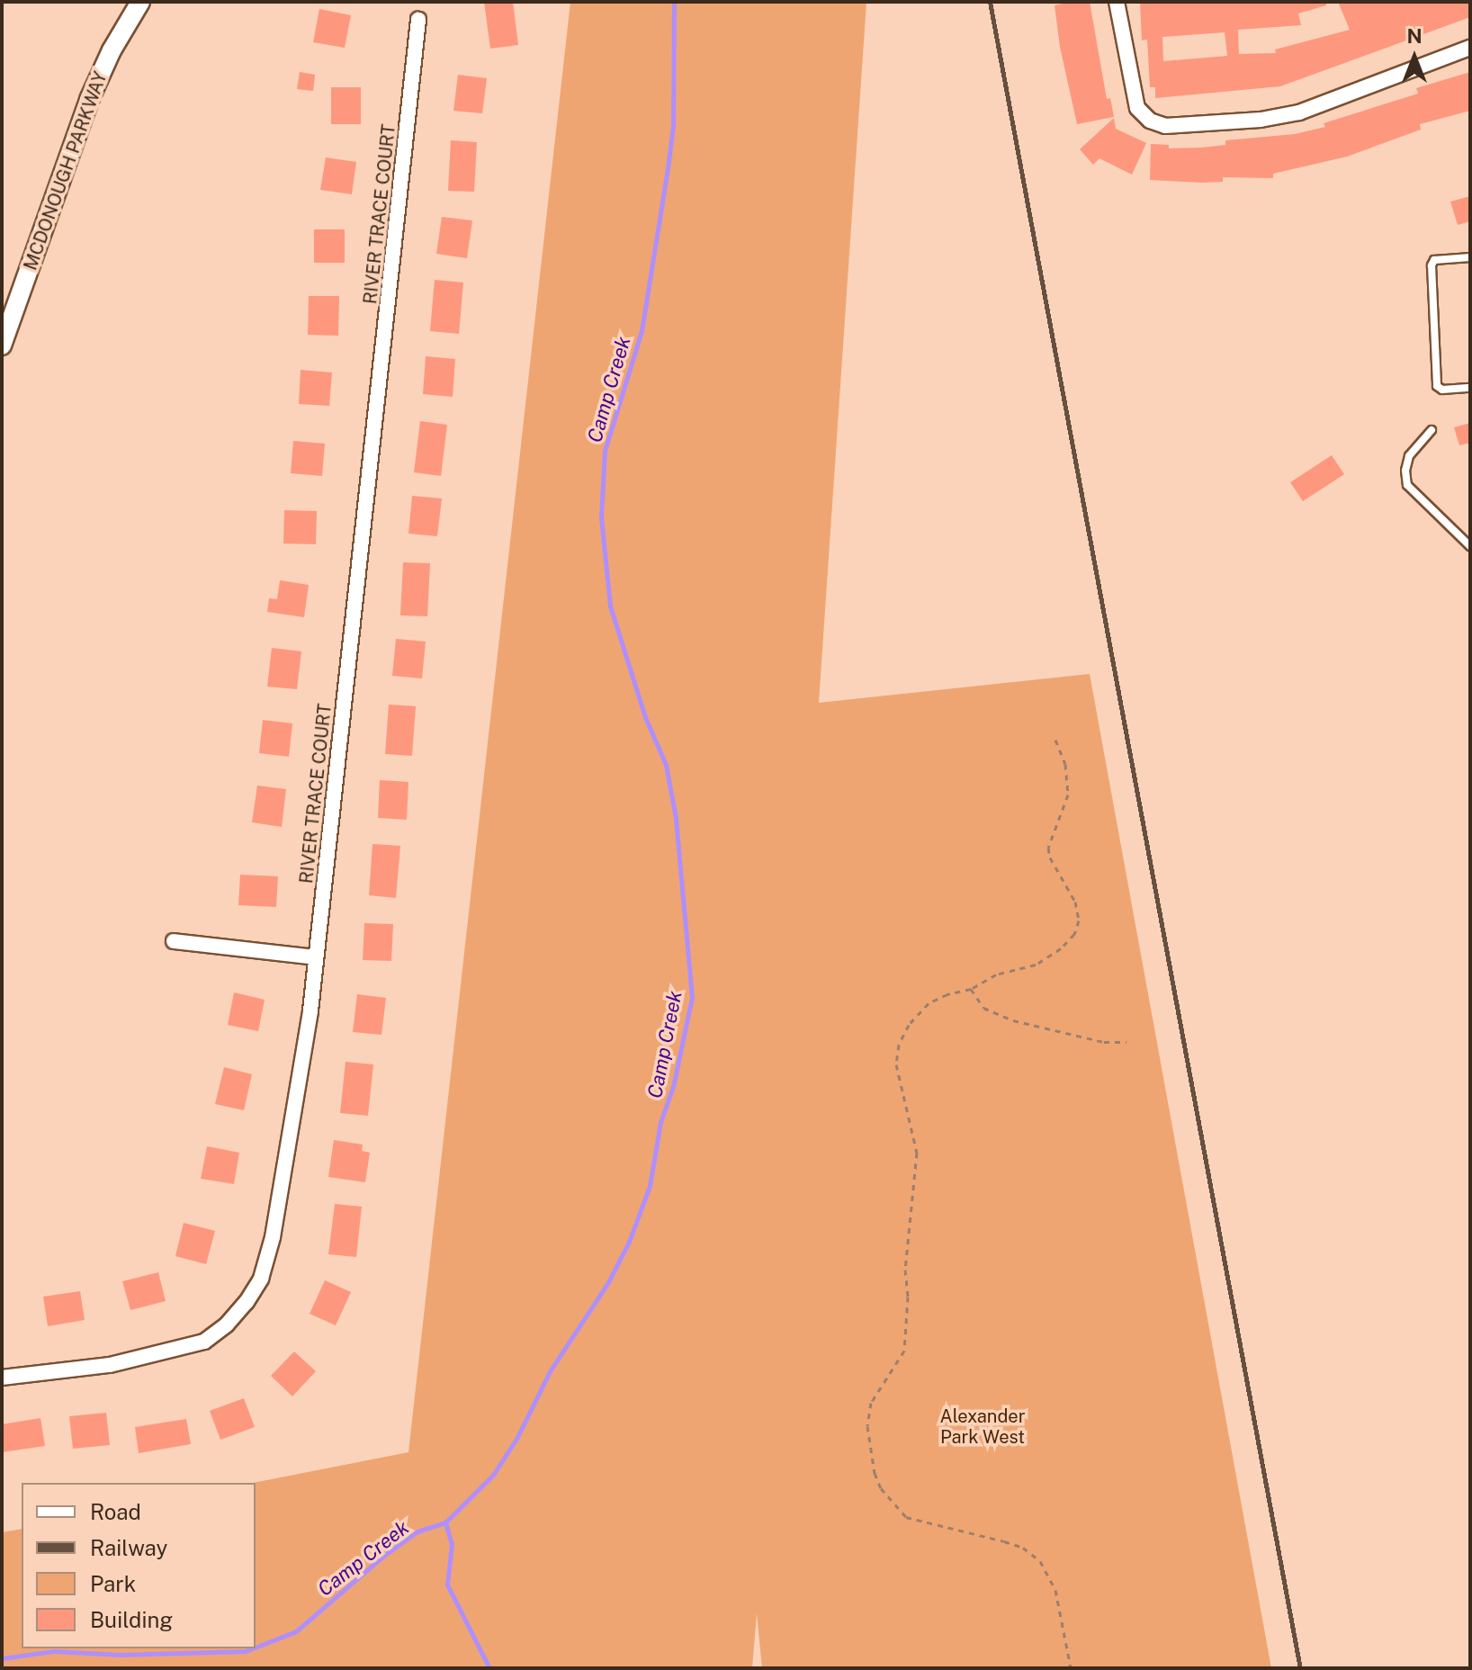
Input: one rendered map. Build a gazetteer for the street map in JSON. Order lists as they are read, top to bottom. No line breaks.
{"streets":{"street":["MCDONOUGH PARKWAY","RIVER TRACE COURT"]},"water":["Camp Creek"],"parks":["Alexander Park West"],"legend":["Road","Railway","Park","Building"],"north":"top"}
